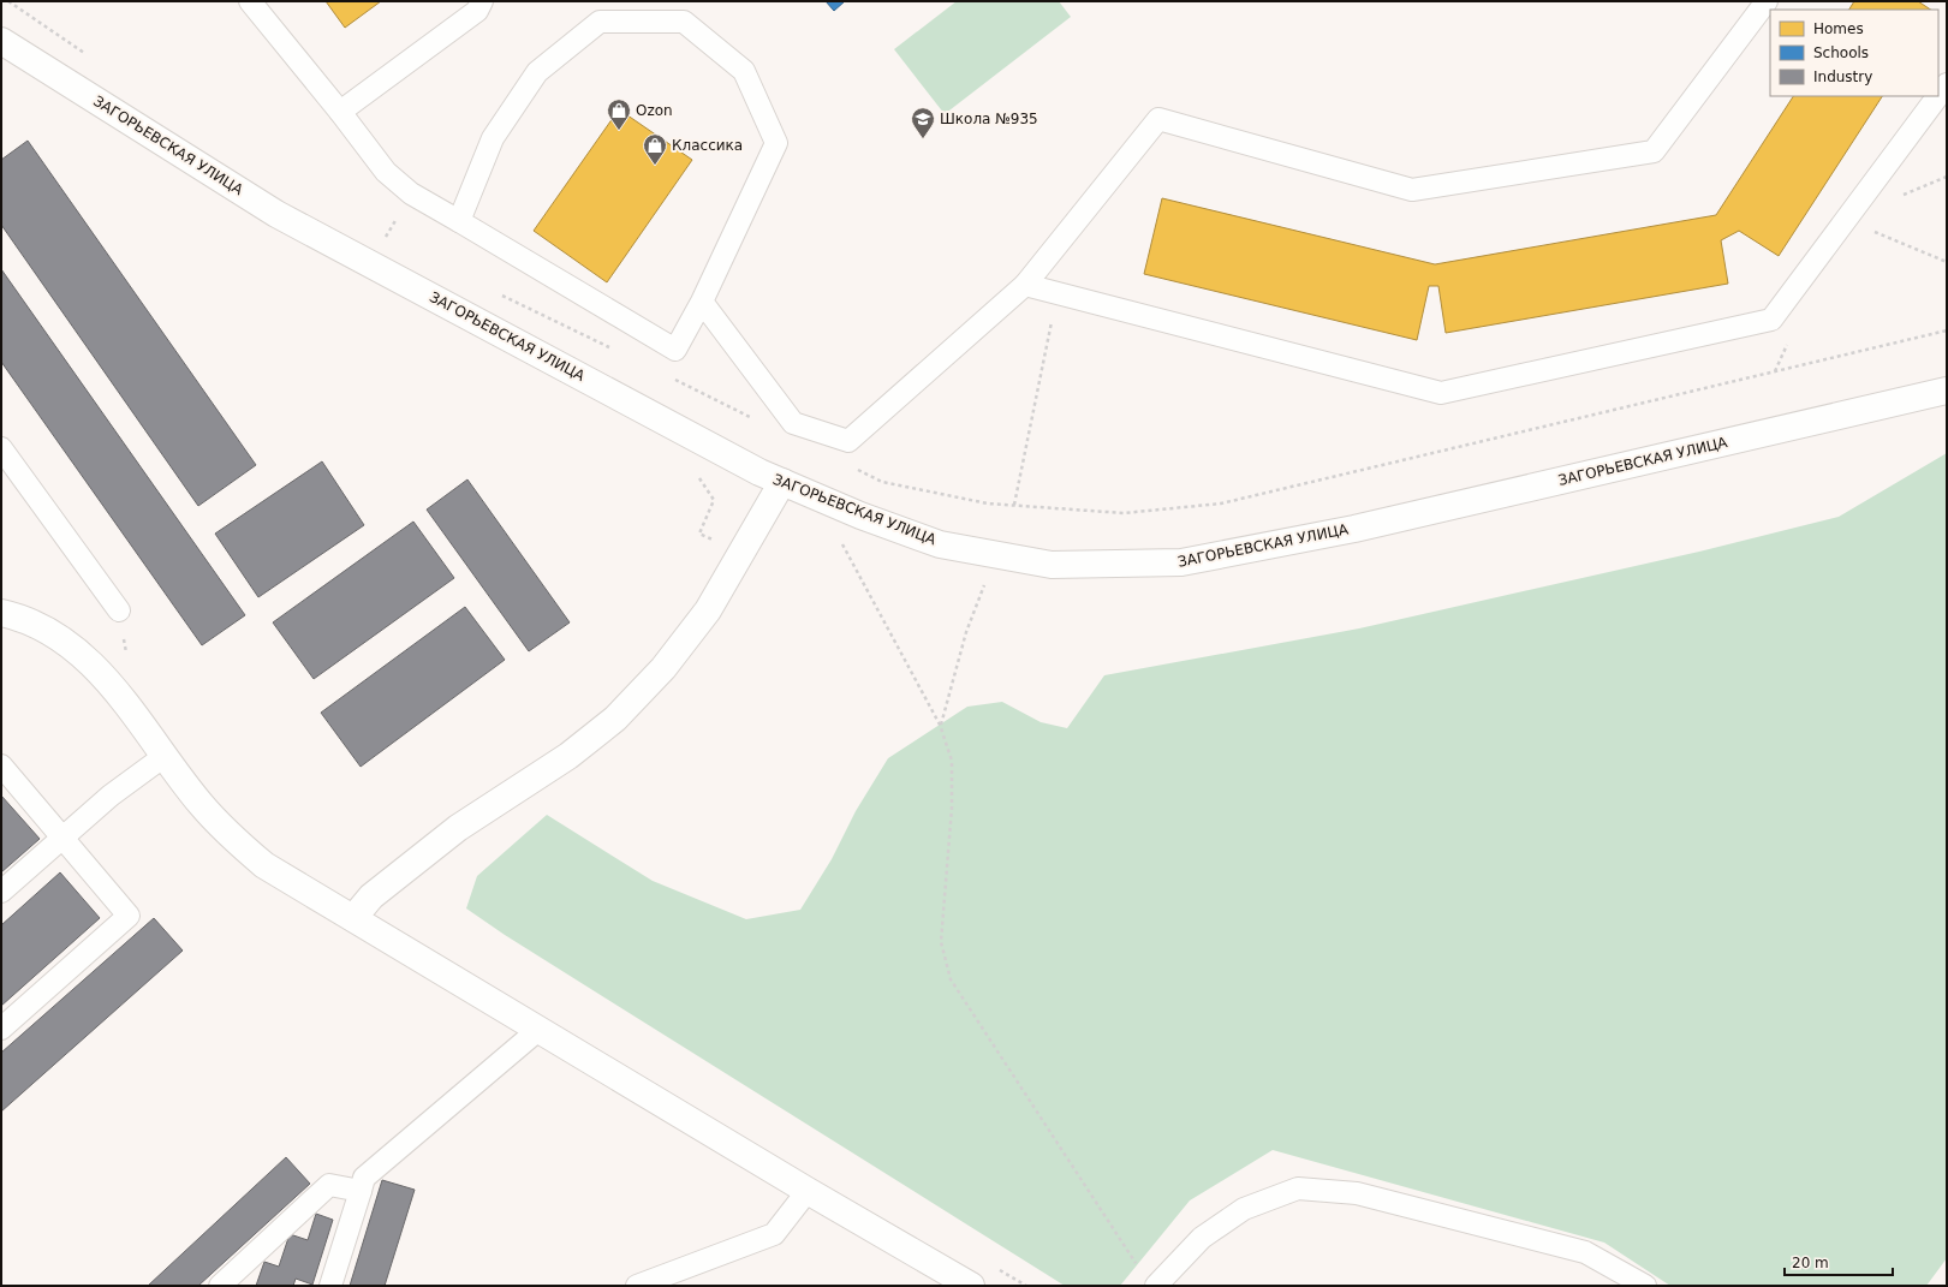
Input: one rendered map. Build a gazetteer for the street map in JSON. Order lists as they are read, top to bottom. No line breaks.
{"streets":{"street":["ЗАГОРЬЕВСКАЯ УЛИЦА"]},"places":{"shop":["Ozon","Классика"],"school or university":["Школа №935"]},"legend":["Homes","Schools","Industry"],"scale_bar":"20 m"}
